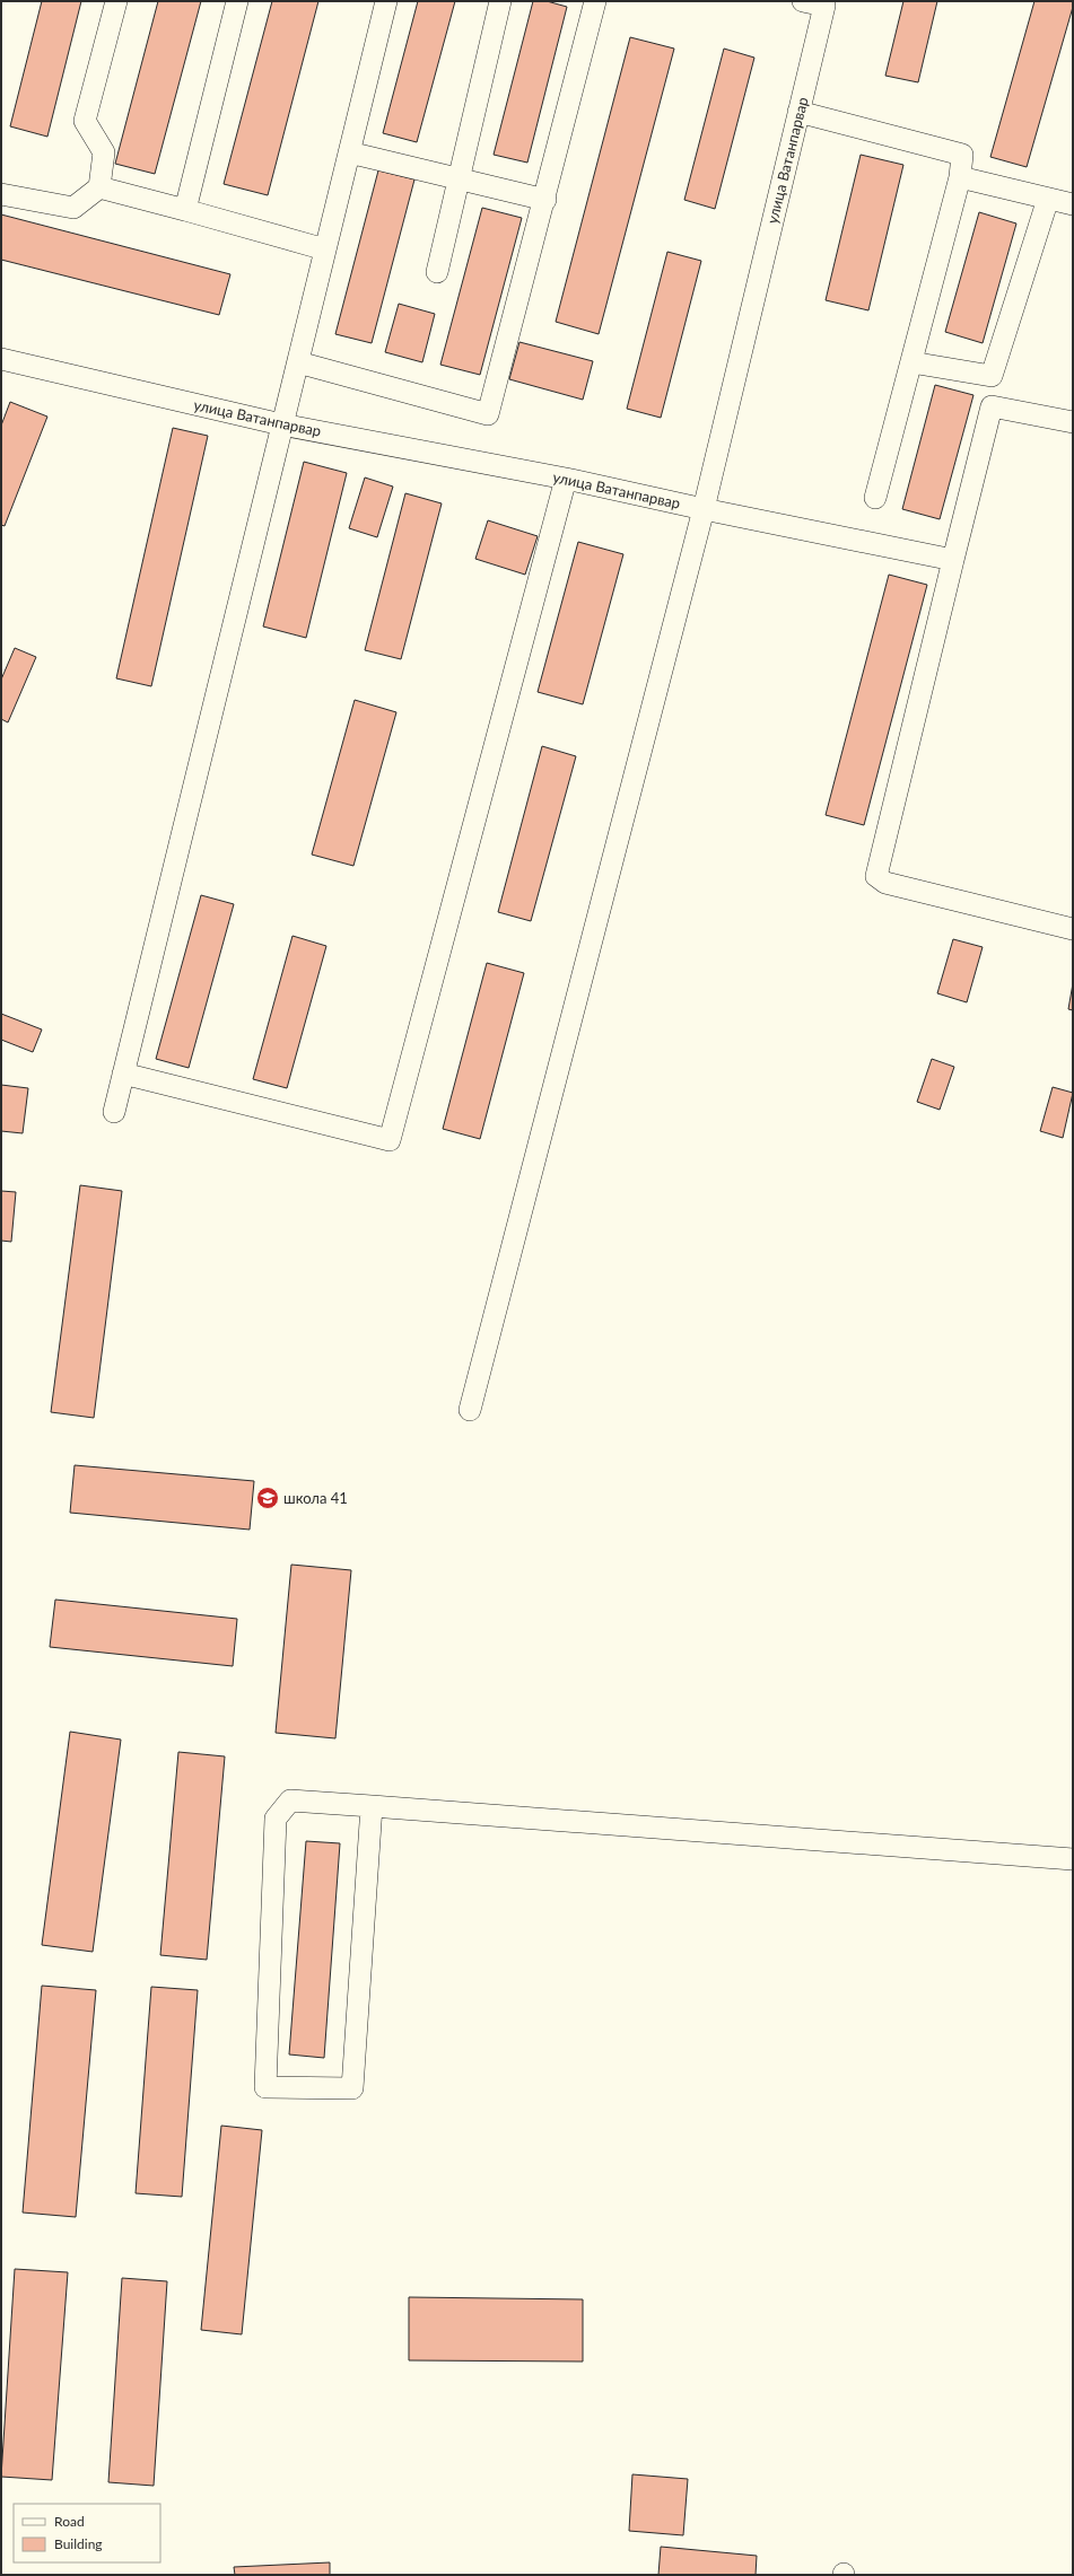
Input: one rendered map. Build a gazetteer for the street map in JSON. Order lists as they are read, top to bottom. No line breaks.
{"streets":{"street":["улица Ватанпарвар"]},"places":{"school or university":["школа 41"]},"legend":["Road","Building"]}
